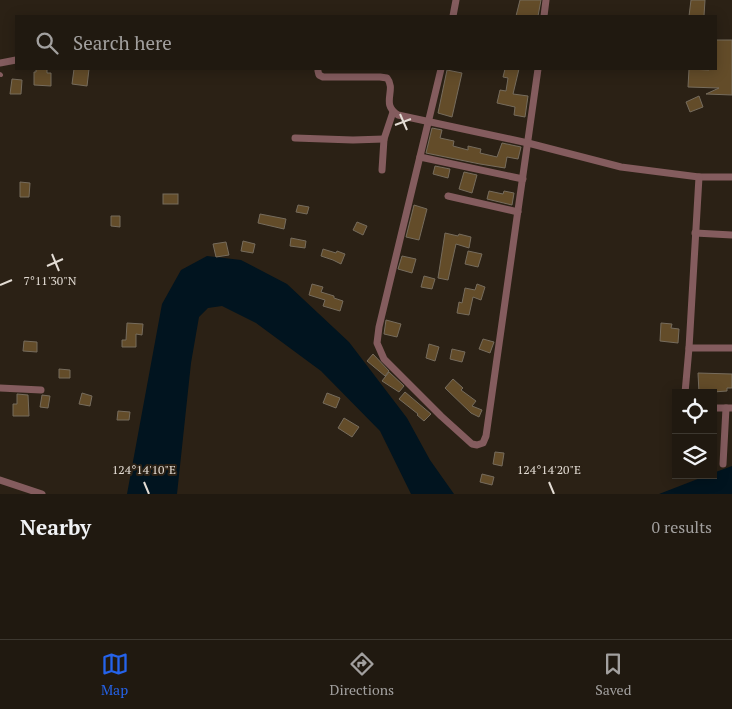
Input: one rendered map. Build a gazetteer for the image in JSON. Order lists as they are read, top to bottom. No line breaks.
{"page":{"search":"Search here","heading":["Nearby","0 results"],"nav":["Map","Directions","Saved"]},"coordinates":["7°11'30\"N","124°14'10\"E","124°14'20\"E"]}
